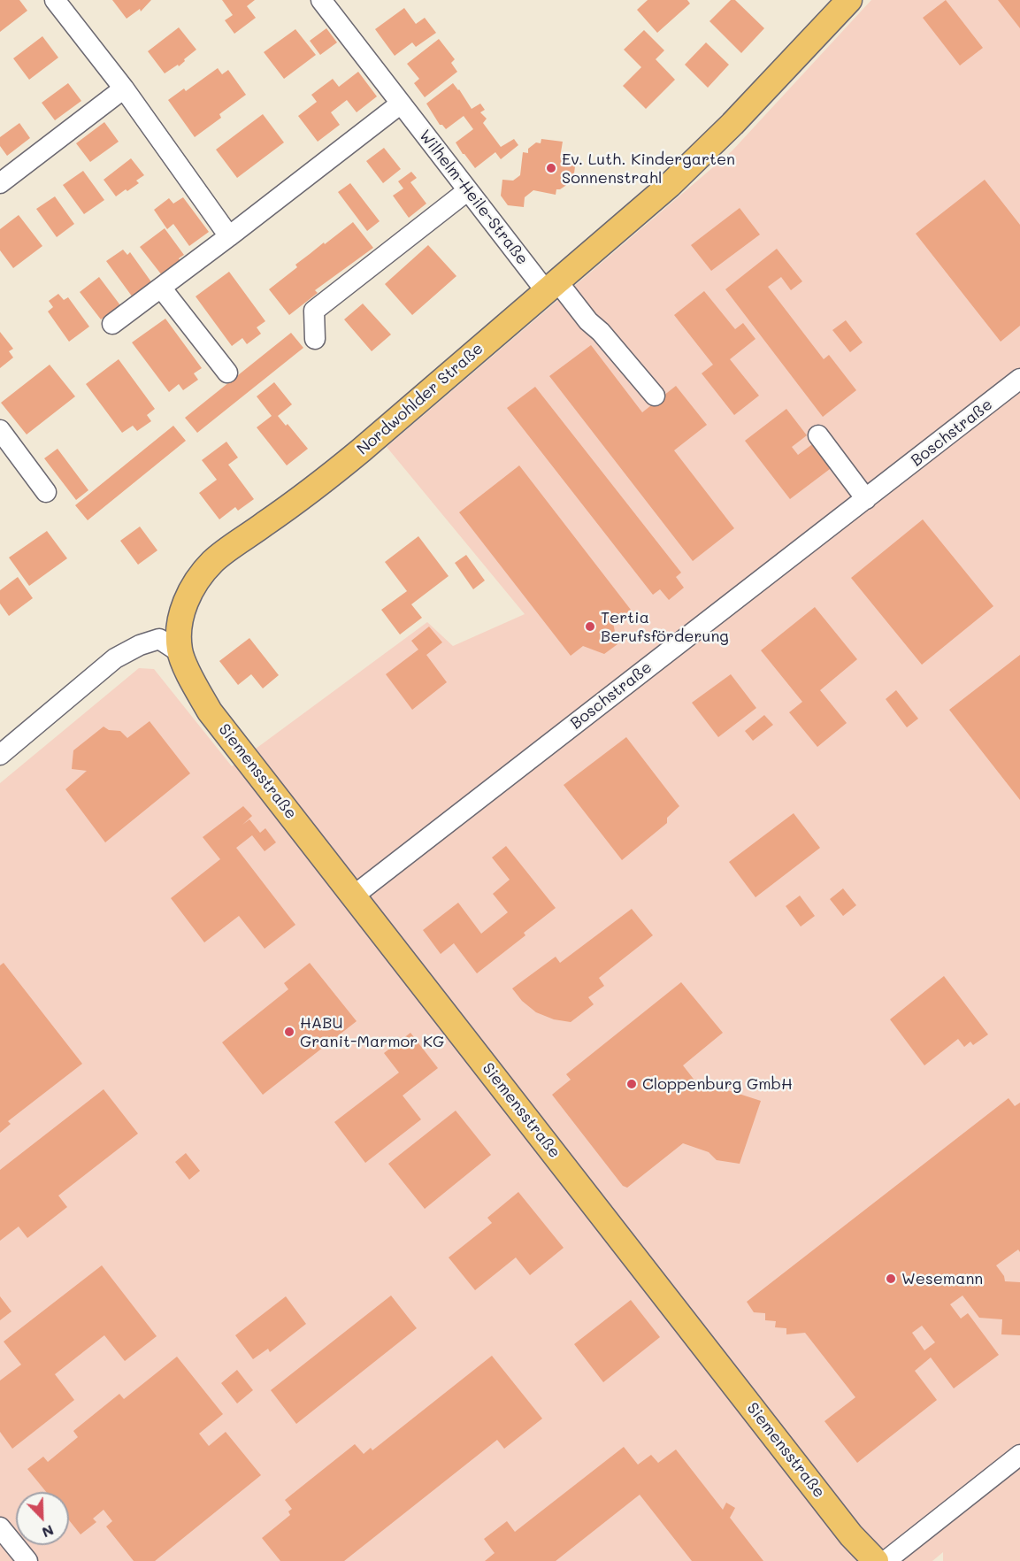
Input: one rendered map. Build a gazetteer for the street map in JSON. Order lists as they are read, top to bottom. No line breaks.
{"streets":{"main road":["Nordwohlder Straße","Siemensstraße"],"street":["Wilhelm-Heile-Straße","Boschstraße"]},"crossings":[["Wilhelm-Heile-Straße","Nordwohlder Straße"],["Nordwohlder Straße","Siemensstraße"],["Boschstraße","Siemensstraße"]],"places":["Ev. Luth. Kindergarten Sonnenstrahl","Tertia Berufsförderung","HABU Granit-Marmor KG","Cloppenburg GmbH","Wesemann"],"north":"bottom right"}
